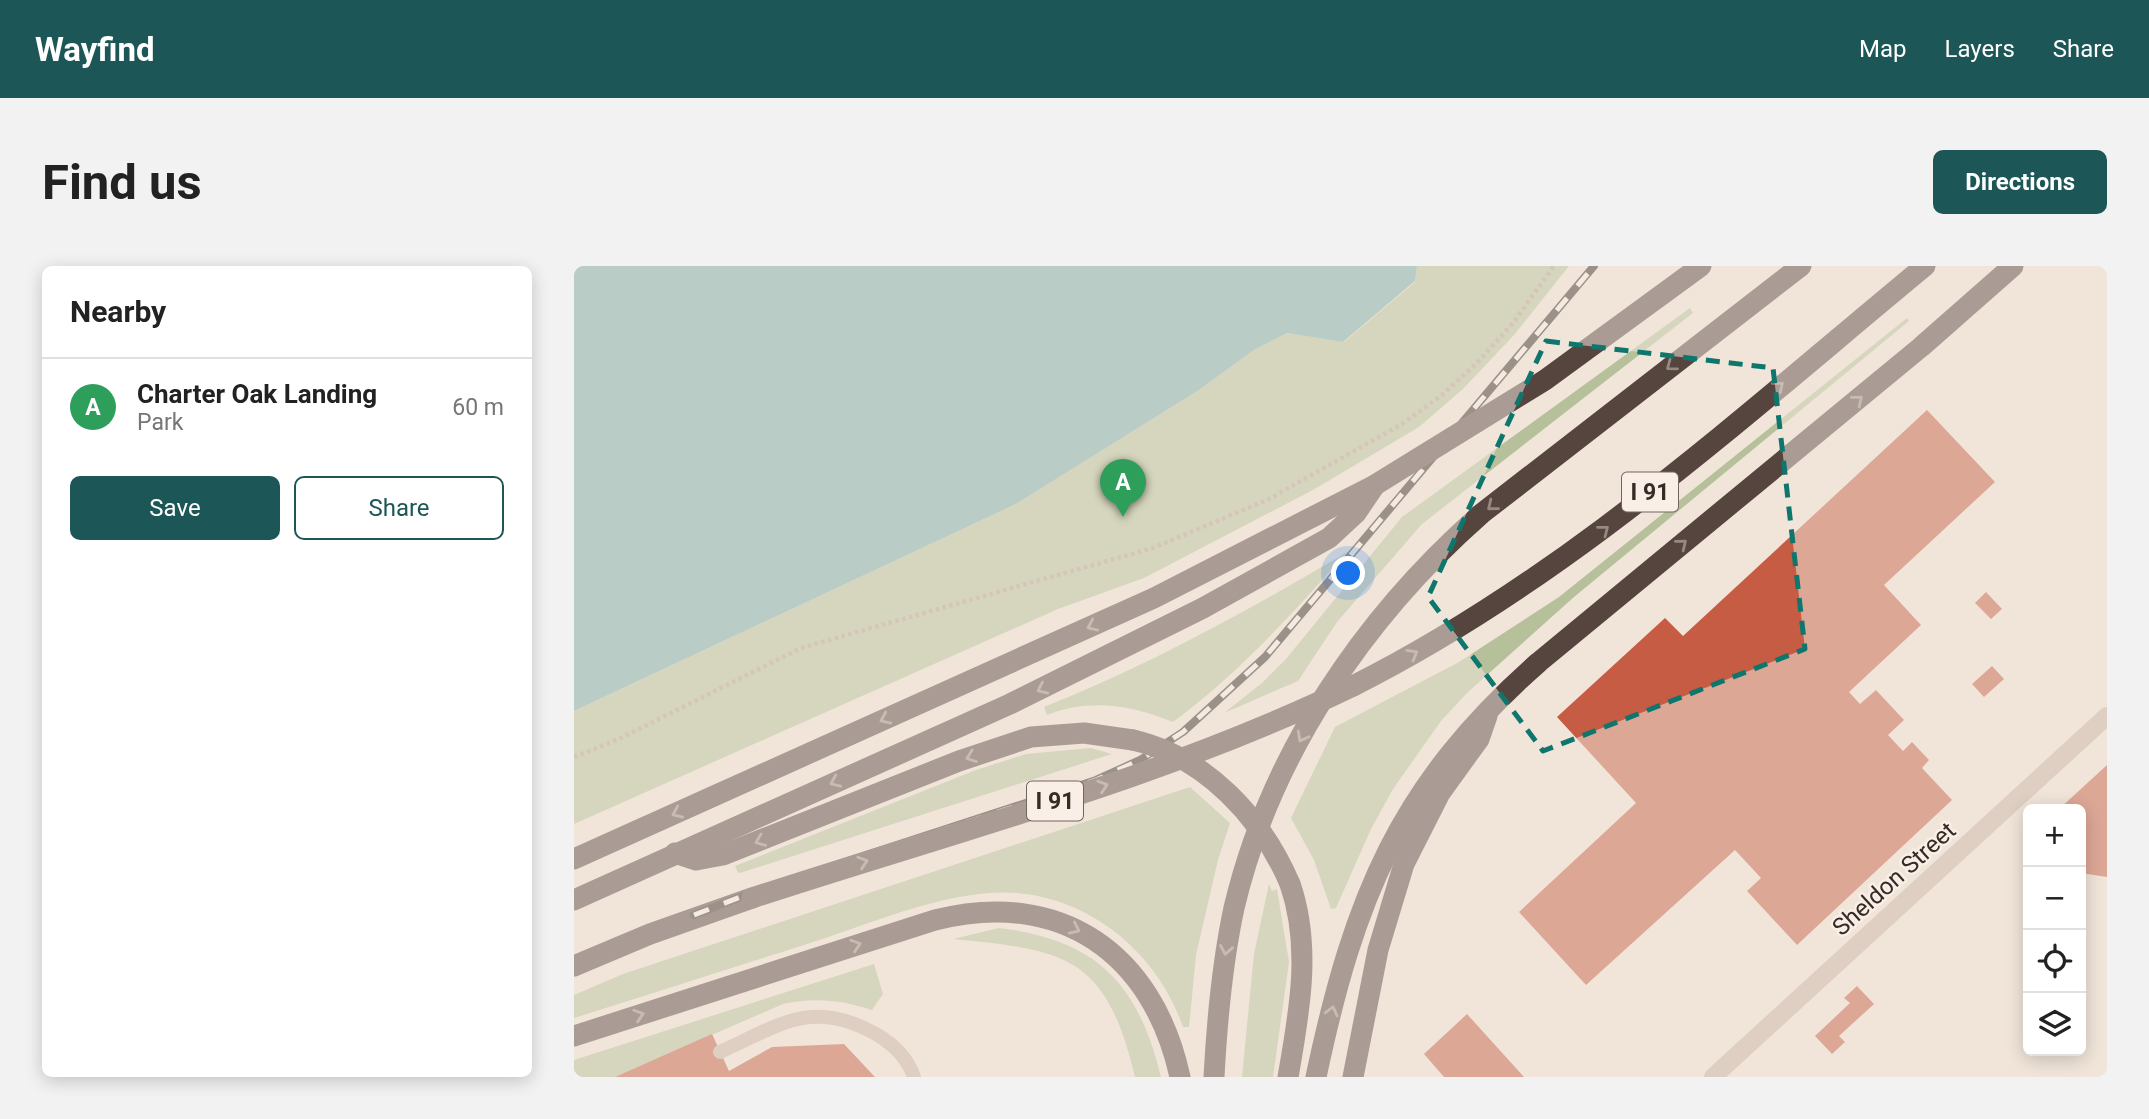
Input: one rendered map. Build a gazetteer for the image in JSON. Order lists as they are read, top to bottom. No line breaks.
{"streets":{"highway":["I 91"],"street":["Sheldon Street"]},"page":{"header":"Wayfind","nav":["Map","Layers","Share"],"buttons":["Directions",["Save","Share"]],"title":"Find us","heading":"Nearby","list":[{"mark":"A","name":"Charter Oak Landing","note":"Park","value":"60 m"}],"pins":"A","map_buttons":["+","−"]}}
